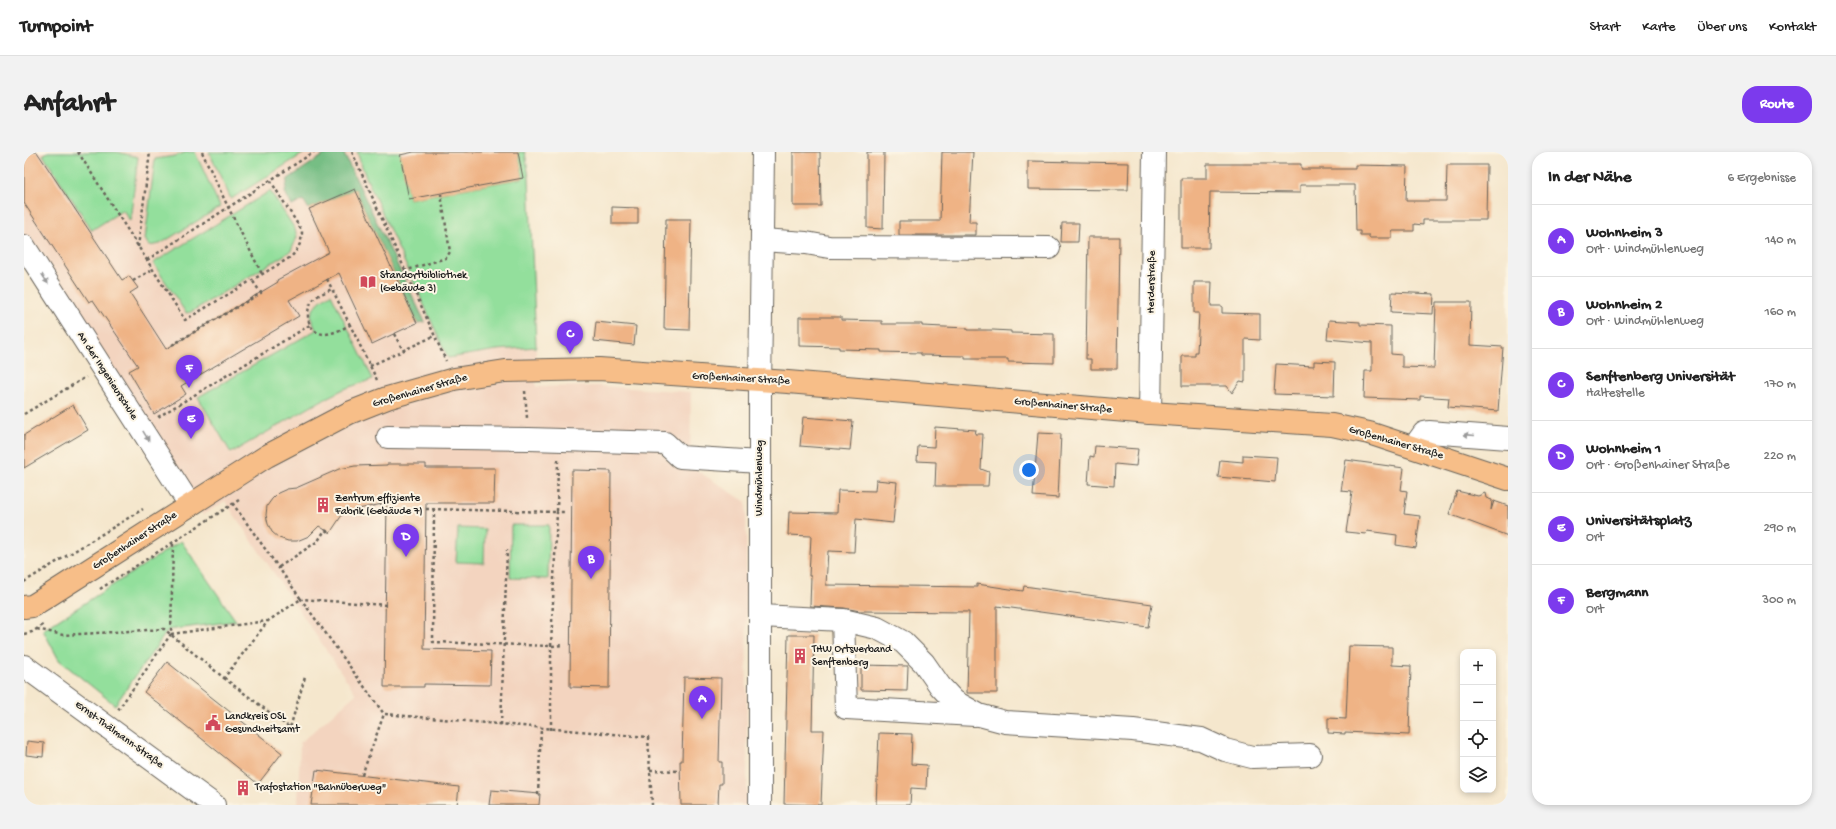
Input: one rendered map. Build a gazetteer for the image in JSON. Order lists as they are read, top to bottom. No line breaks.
{"streets":{"main road":["Großenhainer Straße"],"street":["Herderstraße","An der Ingenieurschule","Windmühlenweg","Ernst-Thälmann-Straße"]},"crossings":[["Herderstraße","Großenhainer Straße"],["An der Ingenieurschule","Großenhainer Straße"],["Großenhainer Straße","Windmühlenweg"]],"one_way":["An der Ingenieurschule"],"places":{"library":["Standortbibliothek (Gebäude 3)"],"building":["Zentrum effiziente Fabrik (Gebäude 7)","THW Ortsverband Senftenberg","Trafostation \"Bahnüberweg\""],"public building":["Landkreis OSL Gesundheitsamt"]},"page":{"header":"Turnpoint","nav":["Start","Karte","Über uns","Kontakt"],"buttons":"Route","title":"Anfahrt","heading":["In der Nähe","6 Ergebnisse"],"list":[{"mark":"A","name":"Wohnheim 3","note":"Ort · Windmühlenweg","value":"140 m"},{"mark":"B","name":"Wohnheim 2","note":"Ort · Windmühlenweg","value":"160 m"},{"mark":"C","name":"Senftenberg Universität","note":"Haltestelle","value":"170 m"},{"mark":"D","name":"Wohnheim 1","note":"Ort · Großenhainer Straße","value":"220 m"},{"mark":"E","name":"Universitätsplatz","note":"Ort","value":"290 m"},{"mark":"F","name":"Bergmann","note":"Ort","value":"300 m"}],"pins":["C","F","E","D","B","A"],"map_buttons":["+","−"]}}
